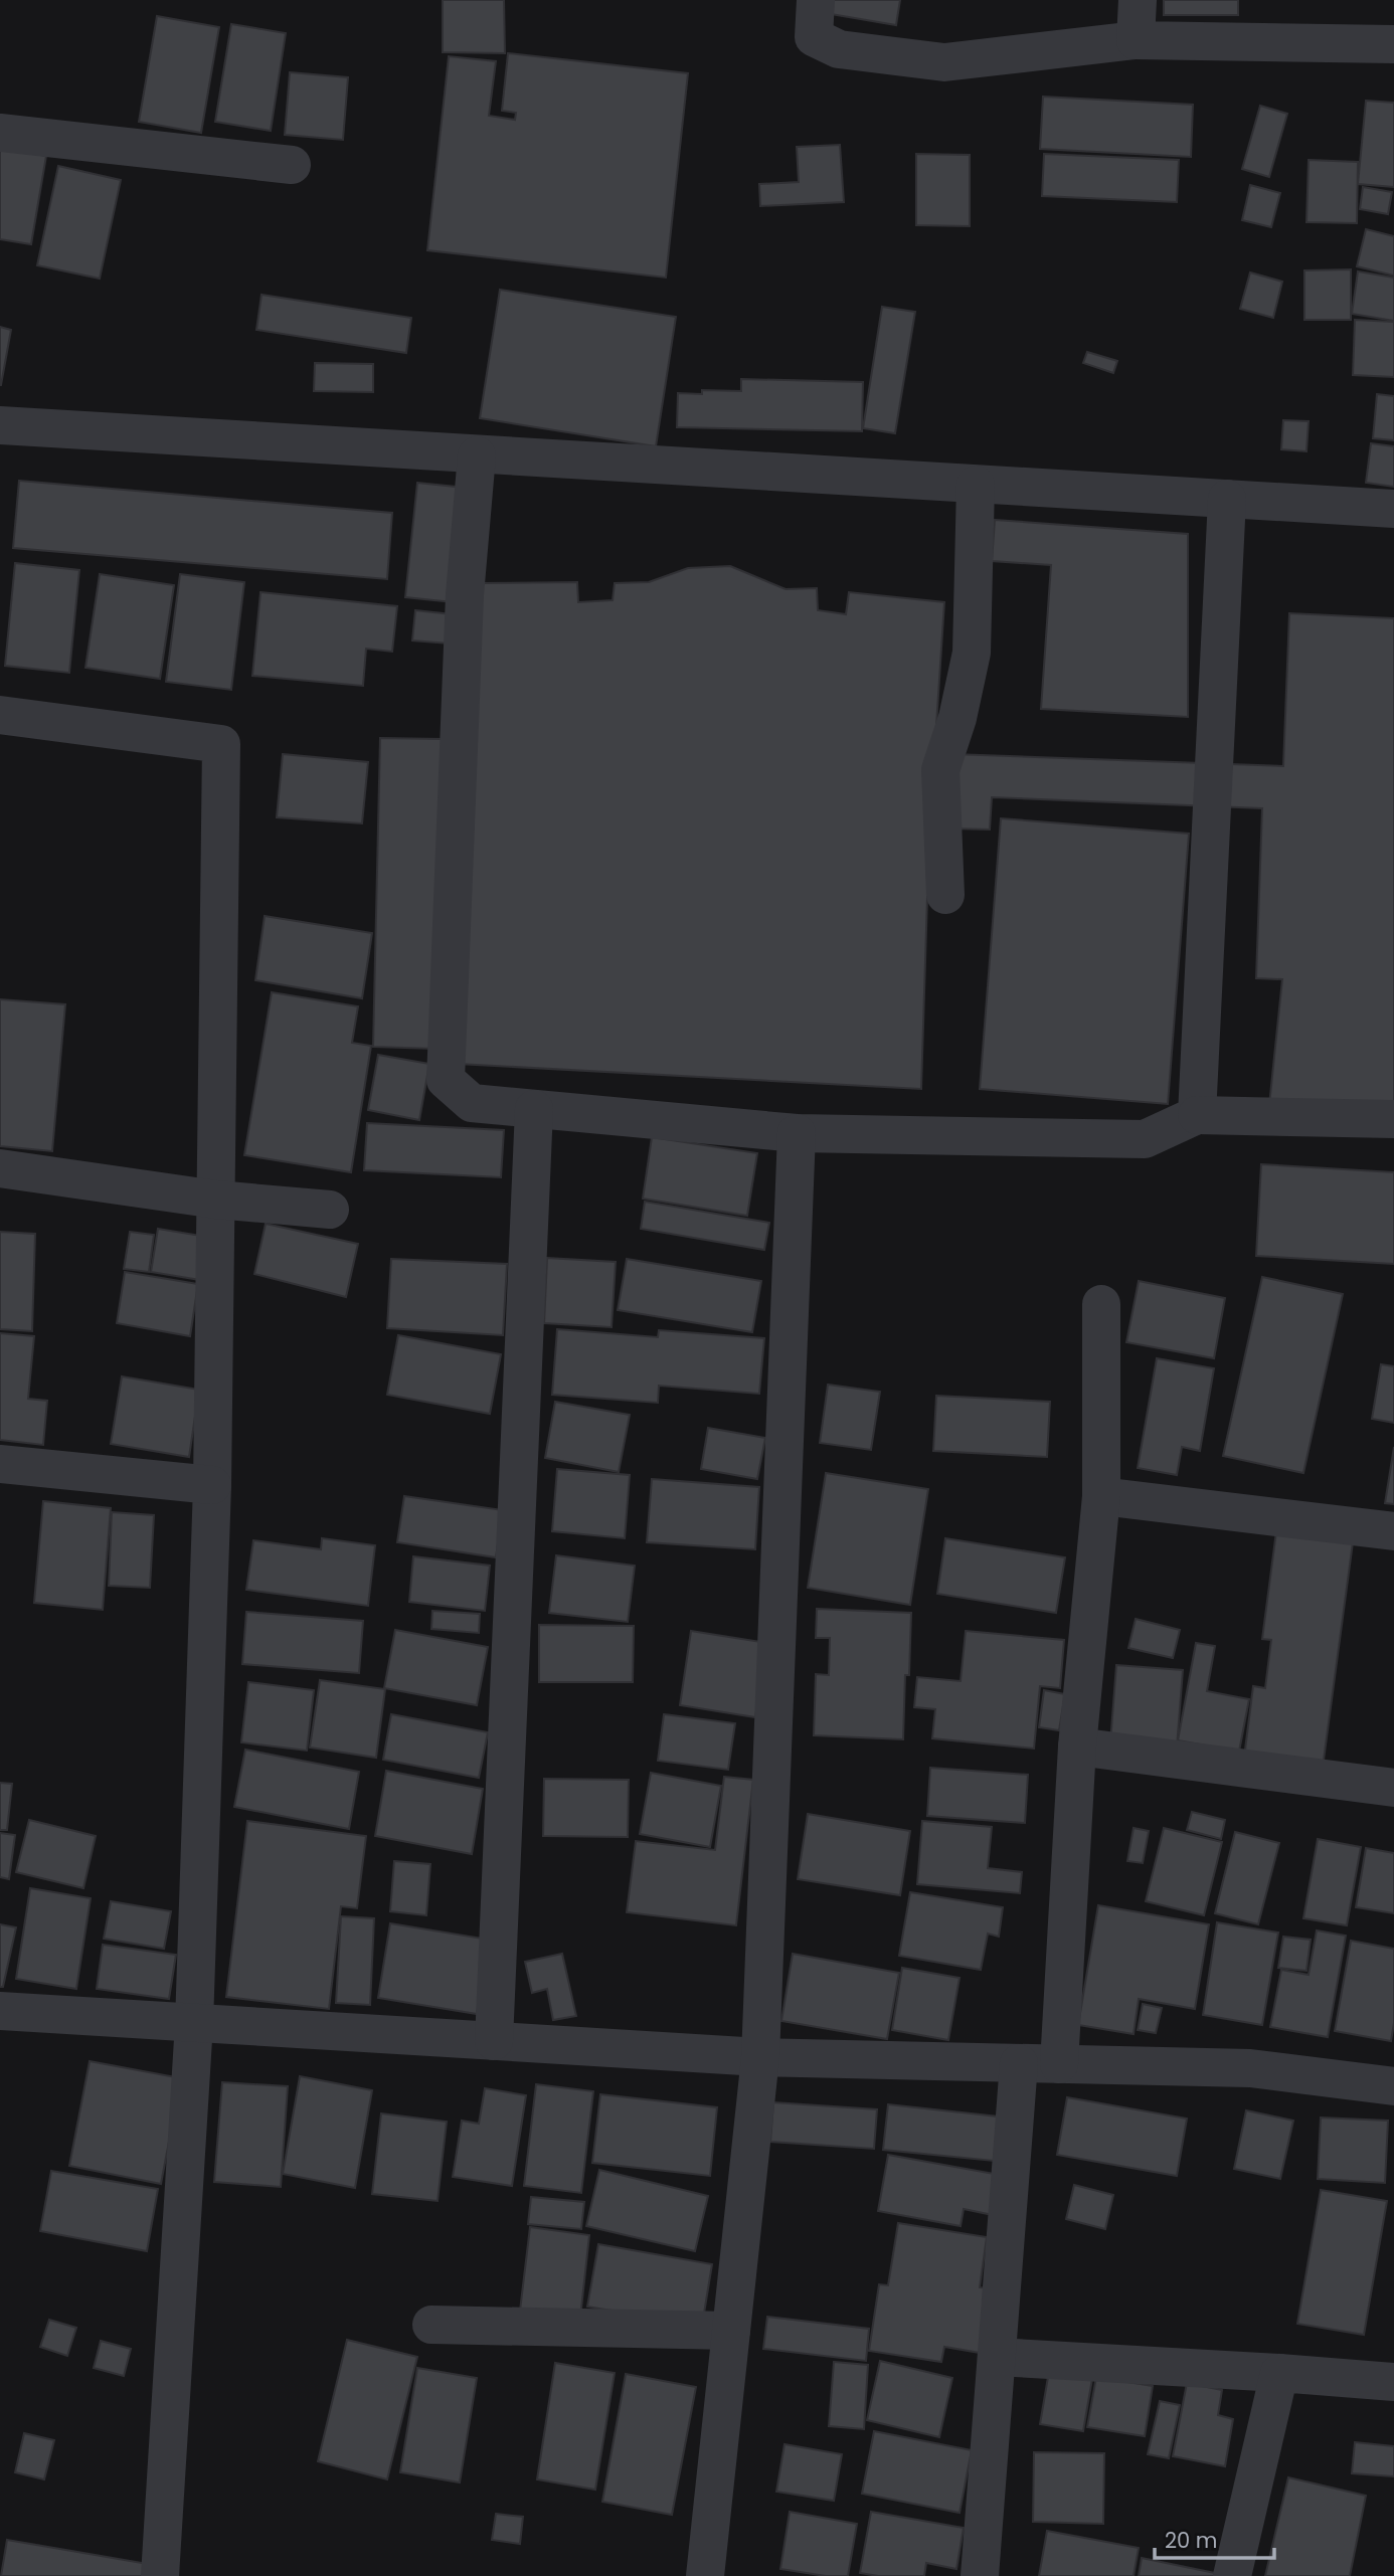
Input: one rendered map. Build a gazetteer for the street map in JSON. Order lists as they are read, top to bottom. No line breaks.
{"scale_bar":"20 m"}
